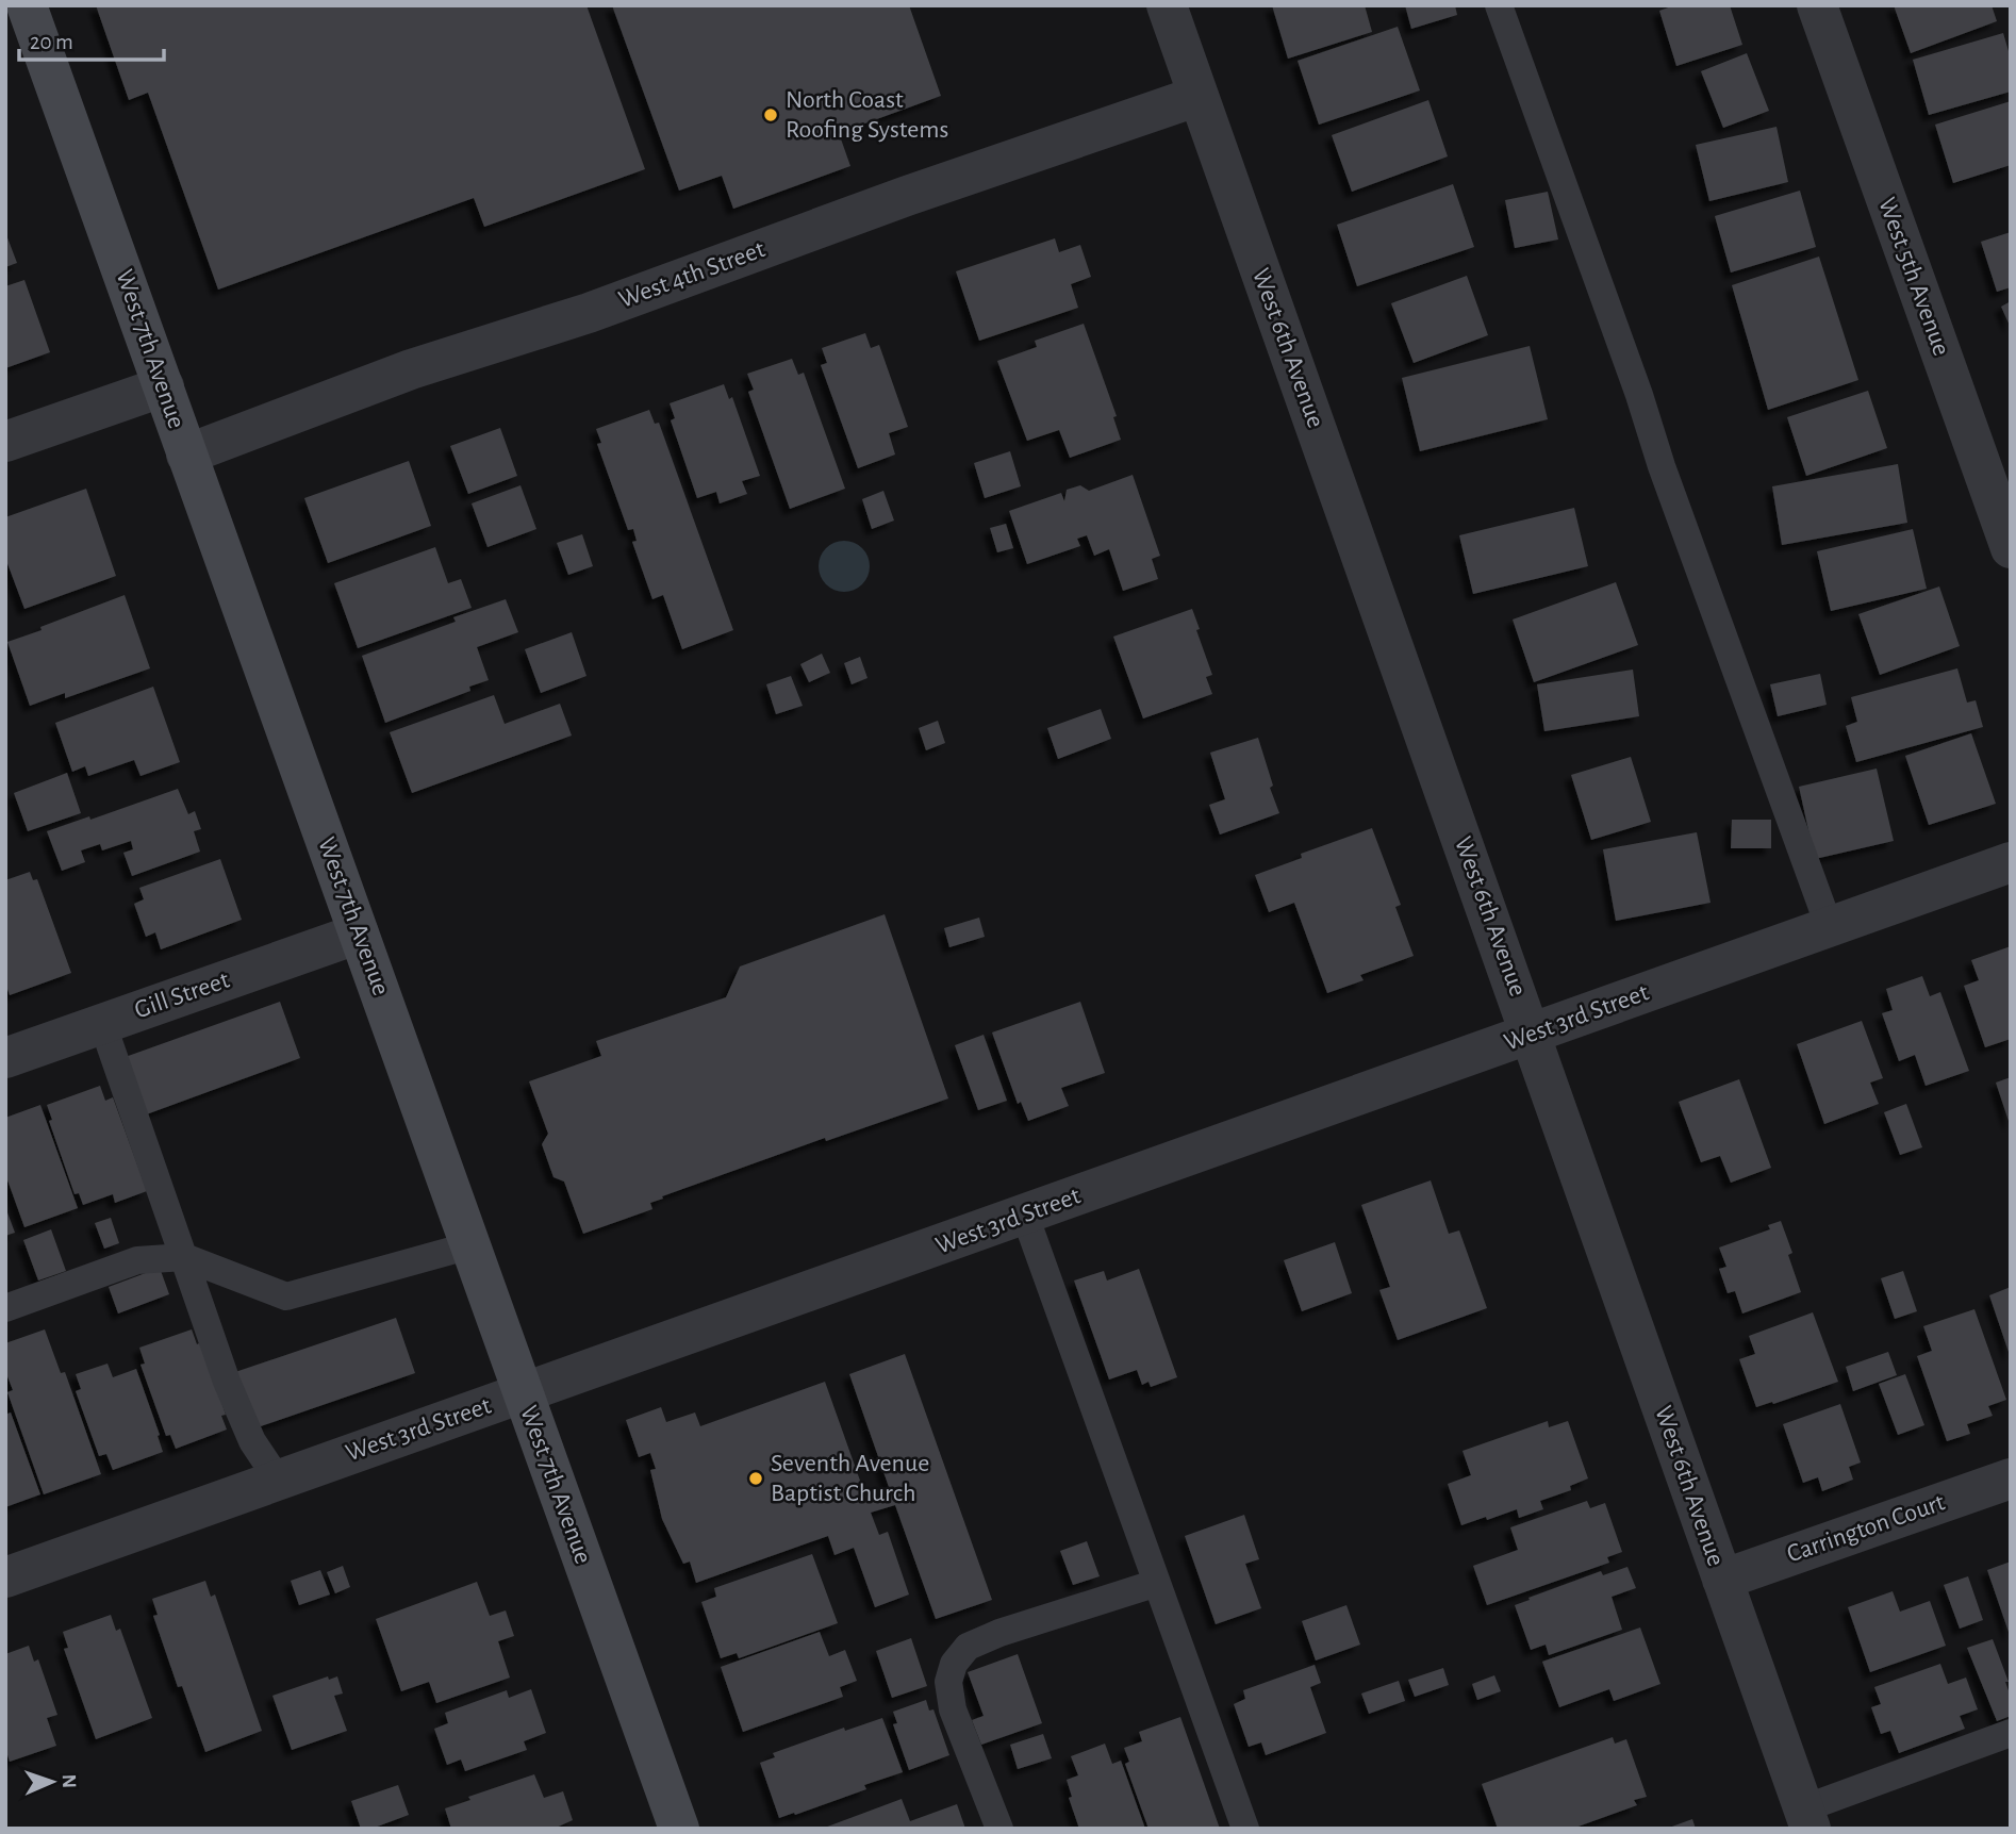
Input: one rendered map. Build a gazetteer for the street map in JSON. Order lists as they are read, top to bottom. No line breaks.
{"streets":{"street":["West 4th Street","West 5th Avenue","West 6th Avenue","West 7th Avenue","Gill Street","West 3rd Street","Carrington Court"]},"crossings":[["West 4th Street","West 6th Avenue"],["West 4th Street","West 7th Avenue"],["West 6th Avenue","West 3rd Street"],["West 6th Avenue","Carrington Court"],["West 7th Avenue","Gill Street"],["West 7th Avenue","West 3rd Street"]],"places":["North Coast Roofing Systems","Seventh Avenue Baptist Church"],"scale_bar":"20 m","north":"right"}
